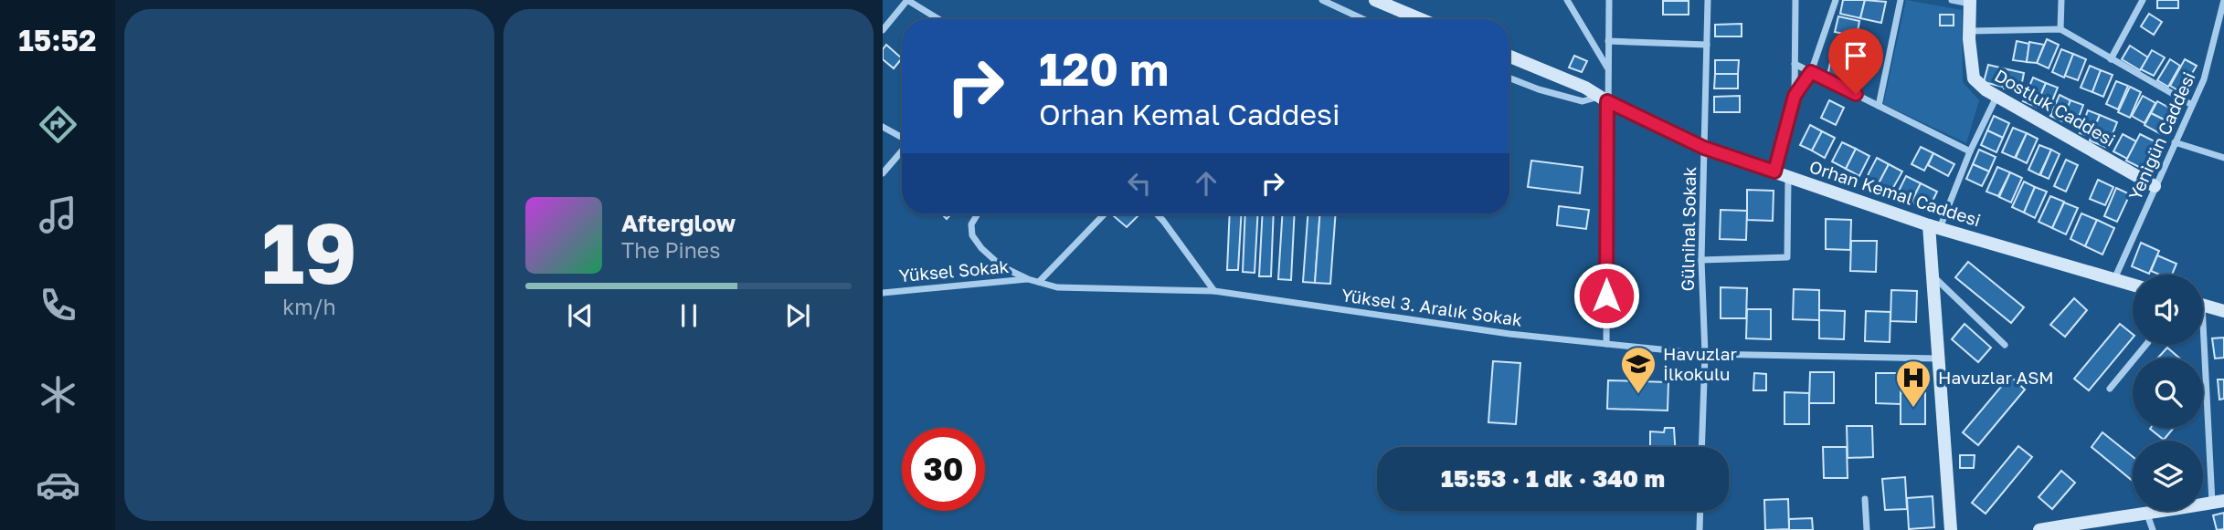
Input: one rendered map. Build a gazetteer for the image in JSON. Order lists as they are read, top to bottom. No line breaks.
{"streets":{"street":["Dostluk Caddesi","Yenigün Caddesi","Orhan Kemal Caddesi","Gülnihal Sokak","Yüksel Sokak","Yüksel 3. Aralık Sokak"]},"crossings":[["Dostluk Caddesi","Yenigün Caddesi"],["Yenigün Caddesi","Orhan Kemal Caddesi"],["Orhan Kemal Caddesi","Gülnihal Sokak"],["Gülnihal Sokak","Yüksel 3. Aralık Sokak"],["Yüksel Sokak","Yüksel 3. Aralık Sokak"]],"places":{"school or university":["Havuzlar İlkokulu"],"hospital":["Havuzlar ASM"]},"page":{"tabs":"15:52","tile":["19","km/h"],"turn":["120 m","Orhan Kemal Caddesi"],"song":["Afterglow","The Pines"],"limit":"30","trip":"15:53 · 1 dk · 340 m"}}
